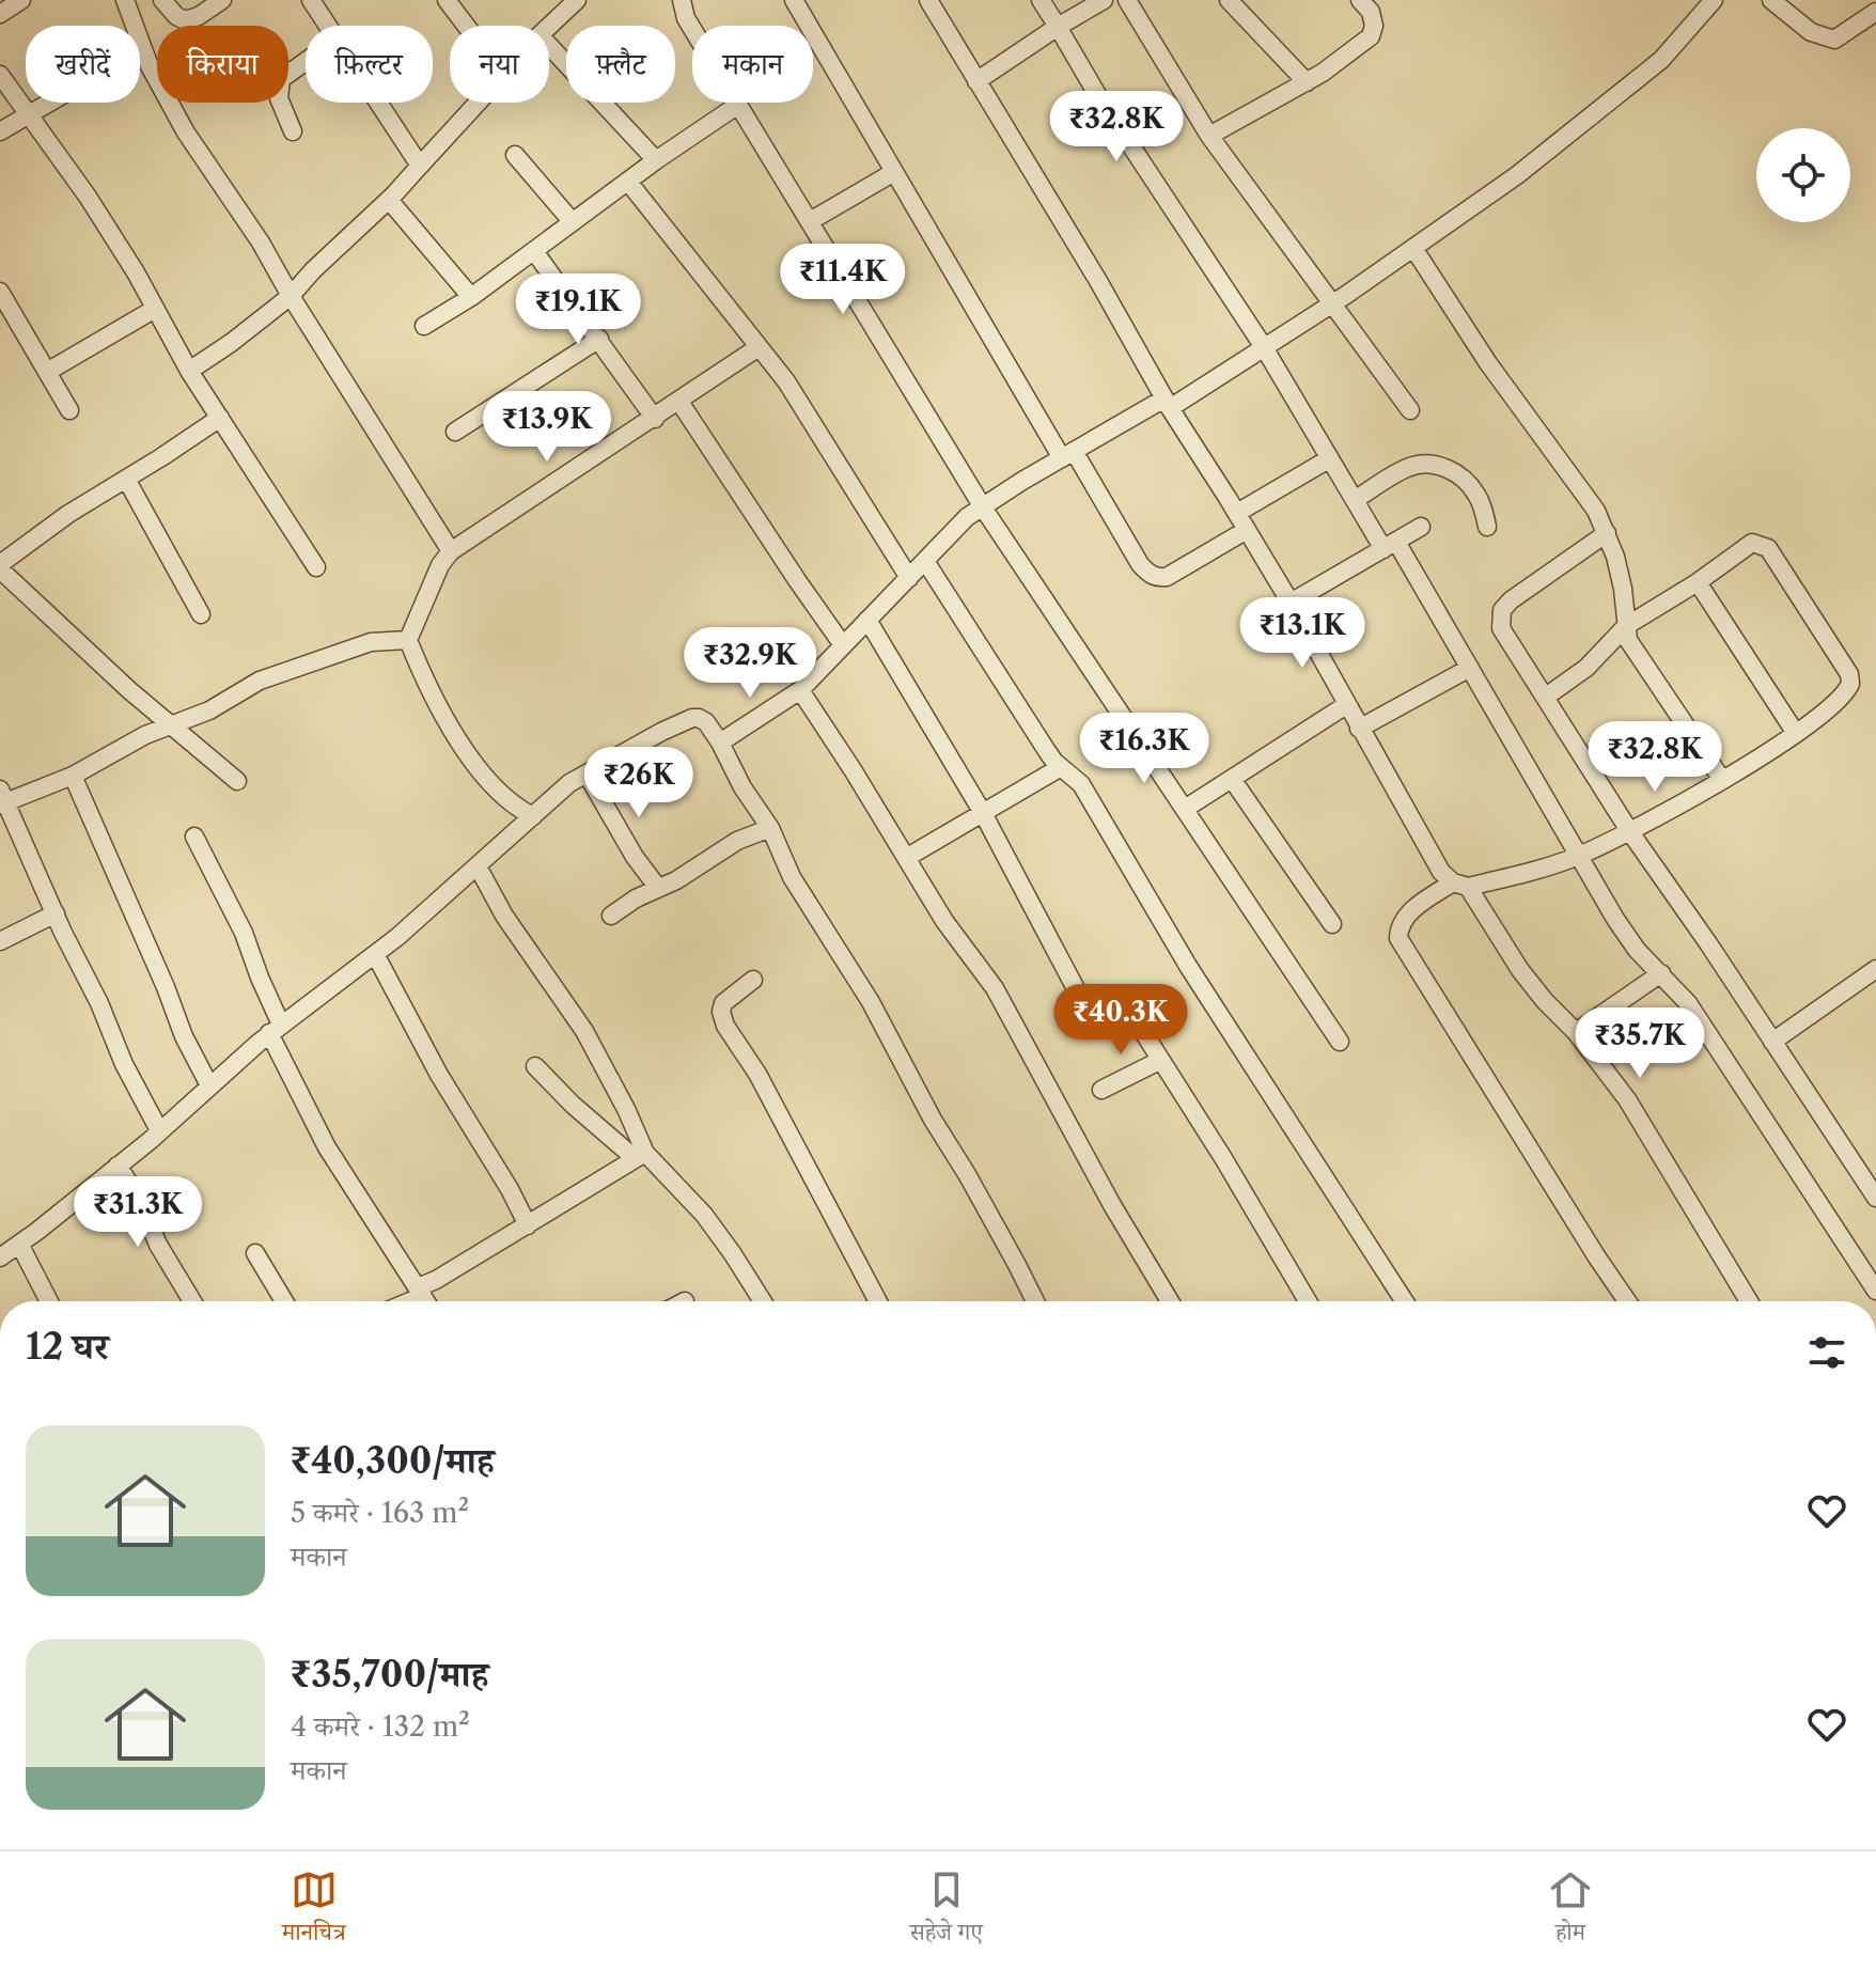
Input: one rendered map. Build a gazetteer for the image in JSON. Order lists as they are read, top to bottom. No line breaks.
{"page":{"chip":["खरीदें","किराया","फ़िल्टर","नया","फ़्लैट","मकान"],"price":["₹32.8K","₹11.4K","₹19.1K","₹13.9K","₹13.1K","₹32.9K","₹16.3K","₹32.8K","₹26K","₹40.3K","₹35.7K","₹31.3K"],"heading":"12 घर","list":[{"name":"₹40,300/माह","note":"5 कमरे · 163 m² · मकान"},{"name":"₹35,700/माह","note":"4 कमरे · 132 m² · मकान"}],"tabs":["मानचित्र","सहेजे गए","होम"]}}
